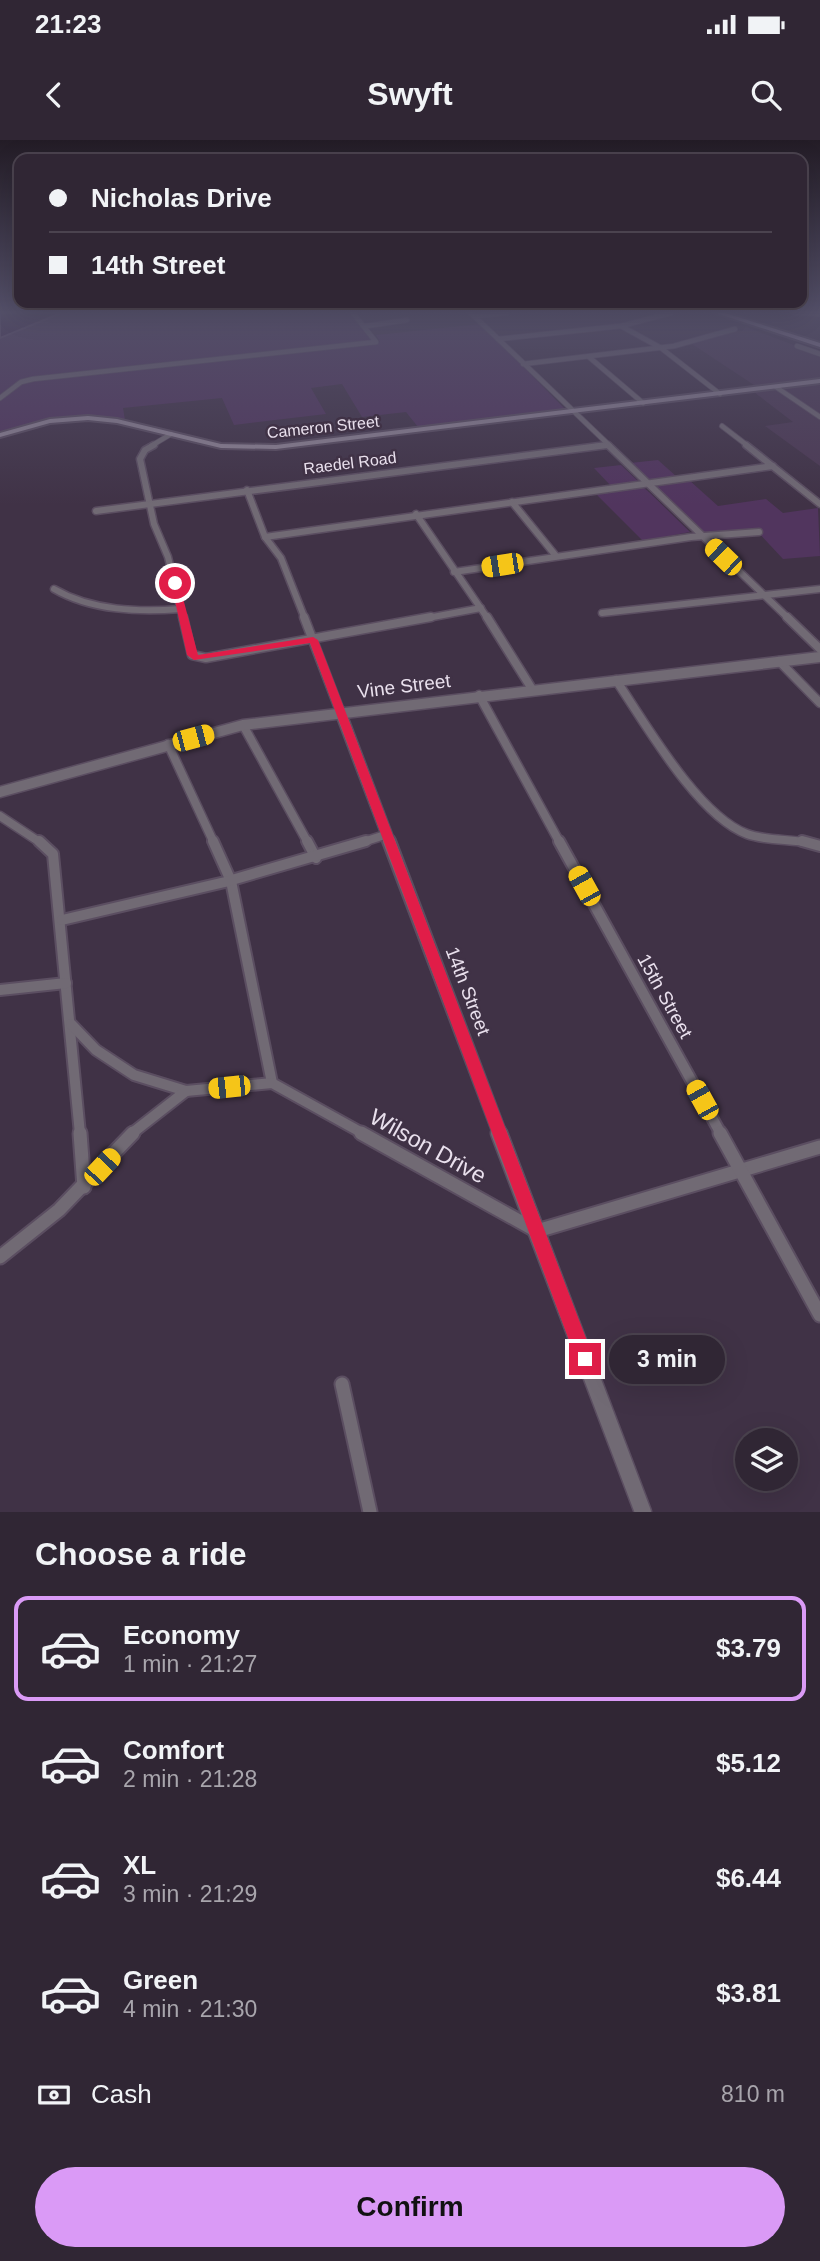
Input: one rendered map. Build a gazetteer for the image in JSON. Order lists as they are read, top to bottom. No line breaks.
{"streets":{"main road":["Cameron Street"],"street":["Raedel Road","Vine Street","14th Street","15th Street","Wilson Drive"]},"crossings":[["Raedel Road","14th Street"],["Vine Street","14th Street"],["Vine Street","15th Street"],["14th Street","Wilson Drive"]],"page":{"status":"21:23","header":"Swyft","banner":["Nicholas Drive","14th Street"],"bubble":"3 min","heading":"Choose a ride","list":[{"name":"Economy","note":"1 min · 21:27","value":"$3.79"},{"name":"Comfort","note":"2 min · 21:28","value":"$5.12"},{"name":"XL","note":"3 min · 21:29","value":"$6.44"},{"name":"Green","note":"4 min · 21:30","value":"$3.81"}],"pay":["Cash","810 m"],"buttons":"Confirm"}}
